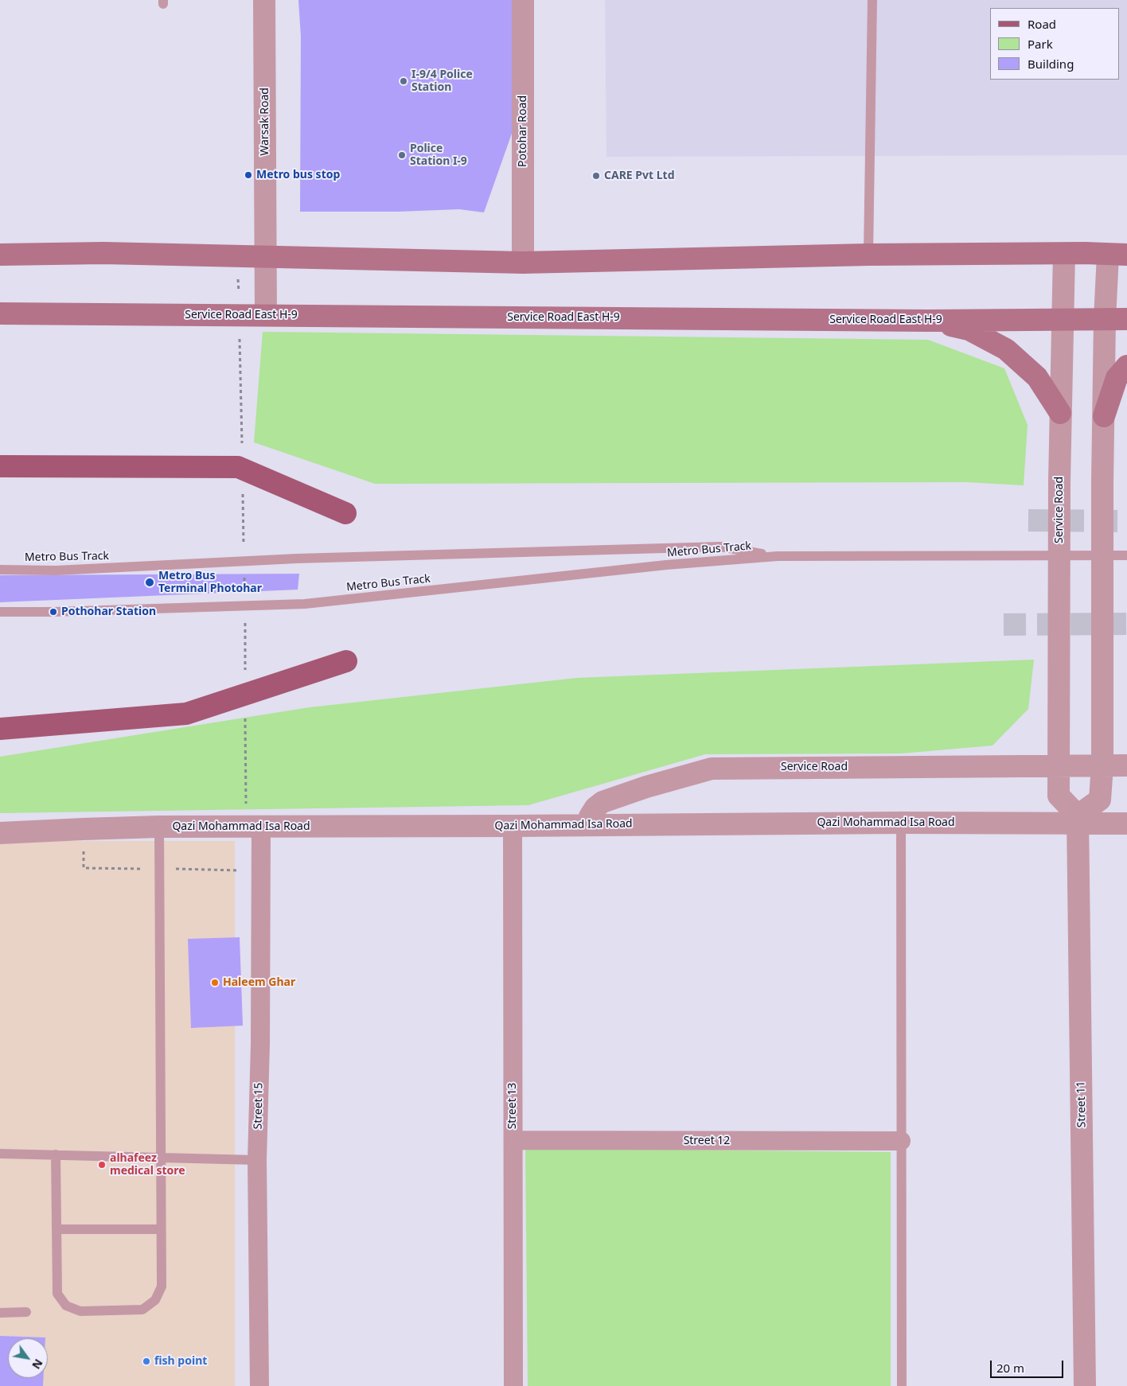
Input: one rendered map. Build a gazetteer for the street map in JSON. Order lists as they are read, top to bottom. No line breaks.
{"streets":{"main road":["Service Road East H-9"],"street":["Warsak Road","Potohar Road","Service Road","Qazi Mohammad Isa Road","Street 11","Street 15","Street 13","Street 12"],"lane":["Metro Bus Track"]},"crossings":[["Warsak Road","Service Road East H-9"],["Service Road East H-9","Service Road"],["Service Road","Qazi Mohammad Isa Road"],["Service Road","Street 11"],["Qazi Mohammad Isa Road","Street 11"],["Qazi Mohammad Isa Road","Street 15"],["Qazi Mohammad Isa Road","Street 13"],["Street 13","Street 12"]],"places":["I-9/4 Police Station","Police Station I-9","Metro bus stop","CARE Pvt Ltd","Metro Bus Terminal Photohar","Pothohar Station","Haleem Ghar","alhafeez medical store","fish point"],"legend":["Road","Park","Building"],"scale_bar":"20 m","north":"bottom right"}
